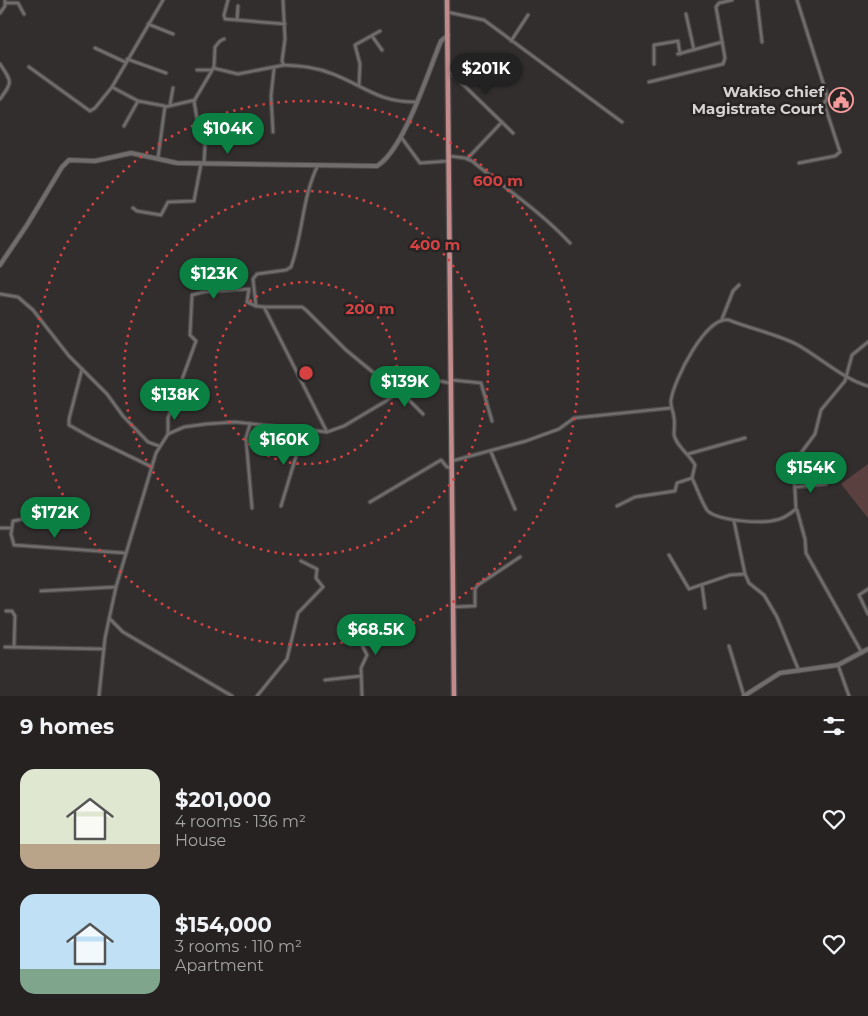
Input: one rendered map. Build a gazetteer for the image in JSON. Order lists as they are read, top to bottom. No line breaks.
{"places":{"public building":["Wakiso chief Magistrate Court"]},"page":{"price":["$201K","$104K","$123K","$139K","$138K","$160K","$154K","$172K","$68.5K"],"heading":"9 homes","list":[{"name":"$201,000","note":"4 rooms · 136 m² · House"},{"name":"$154,000","note":"3 rooms · 110 m² · Apartment"}]},"rings":["600 m","400 m","200 m"]}
